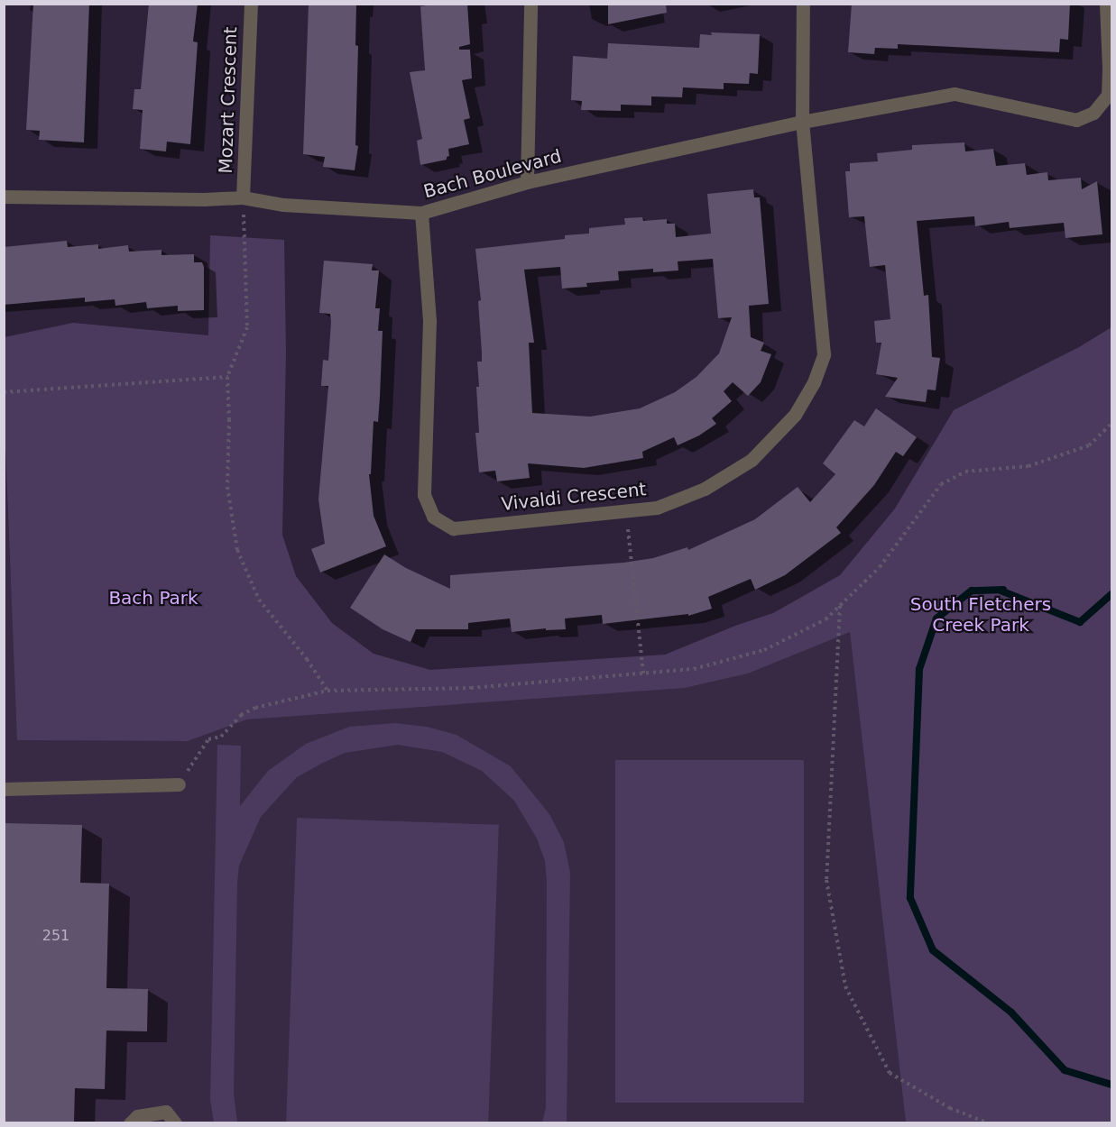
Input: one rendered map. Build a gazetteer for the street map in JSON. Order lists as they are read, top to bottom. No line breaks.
{"streets":{"street":["Mozart Crescent","Bach Boulevard","Vivaldi Crescent"]},"crossings":[["Mozart Crescent","Bach Boulevard"],["Bach Boulevard","Vivaldi Crescent"]],"parks":["Bach Park","South Fletchers Creek Park"],"house_numbers":["251"]}
